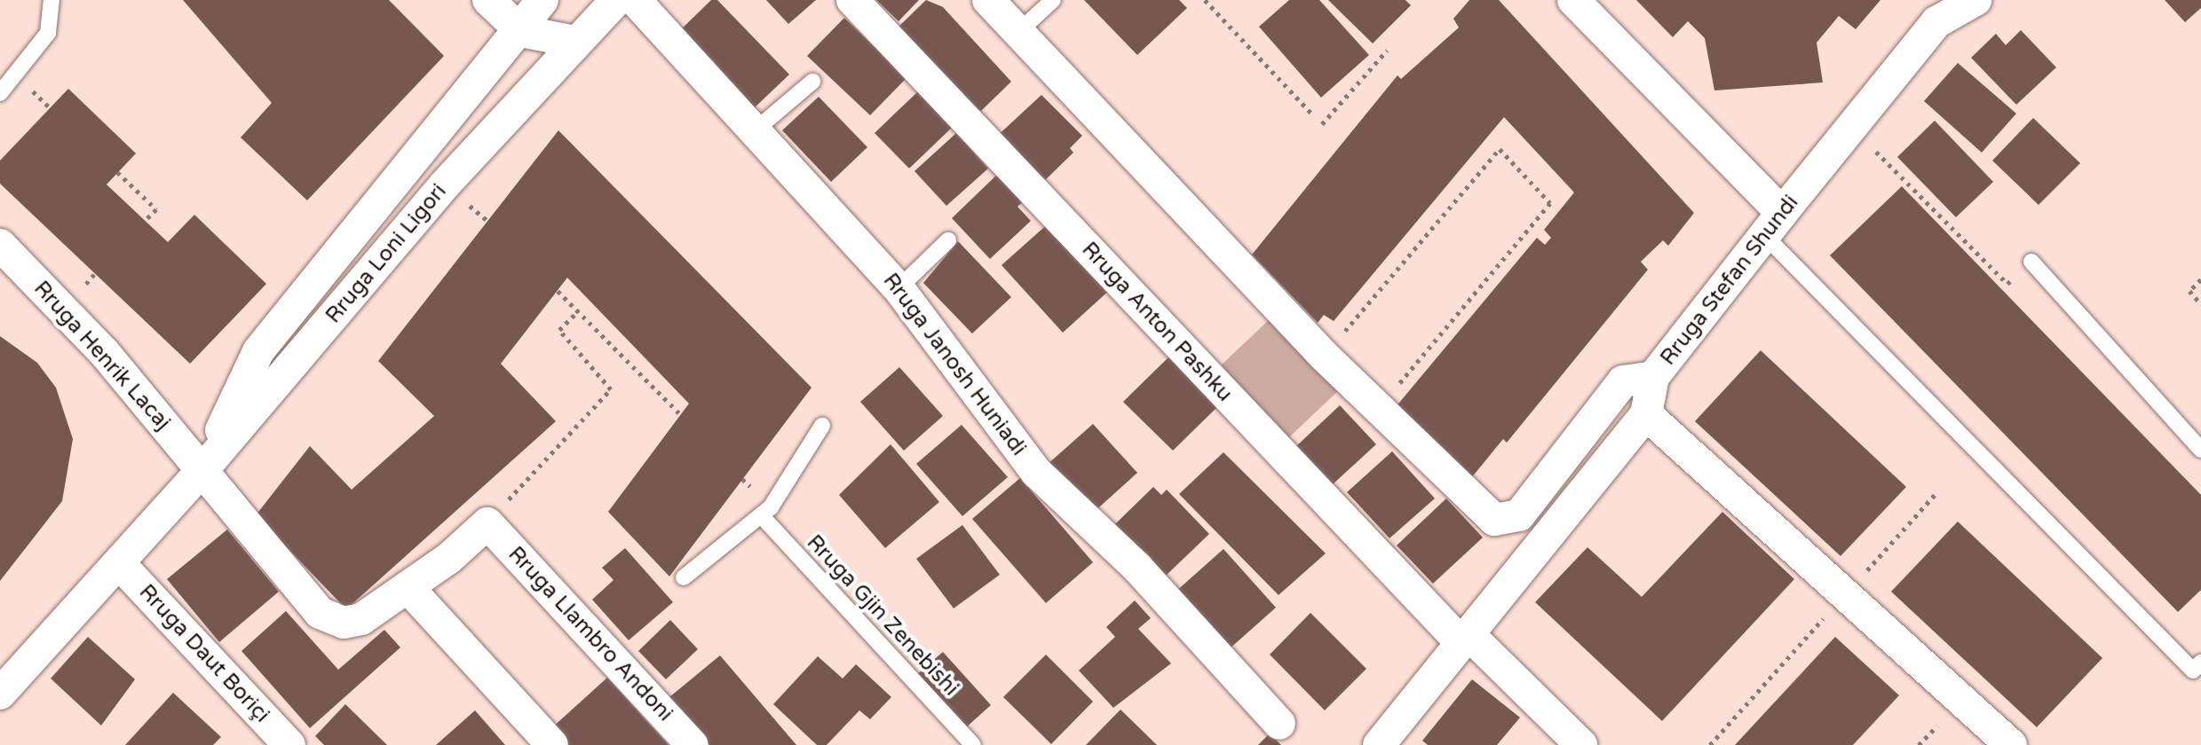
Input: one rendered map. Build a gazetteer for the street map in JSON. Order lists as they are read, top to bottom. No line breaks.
{"streets":{"street":["Rruga Loni Ligori","Rruga Stefan Shundi","Rruga Anton Pashku","Rruga Henrik Lacaj","Rruga Janosh Huniadi","Rruga Llambro Andoni","Rruga Daut Boriçi"],"lane":["Rruga Gjin Zenebishi"]},"crossings":[["Rruga Loni Ligori","Rruga Henrik Lacaj"],["Rruga Loni Ligori","Rruga Daut Boriçi"],["Rruga Stefan Shundi","Rruga Anton Pashku"],["Rruga Henrik Lacaj","Rruga Llambro Andoni"]]}
